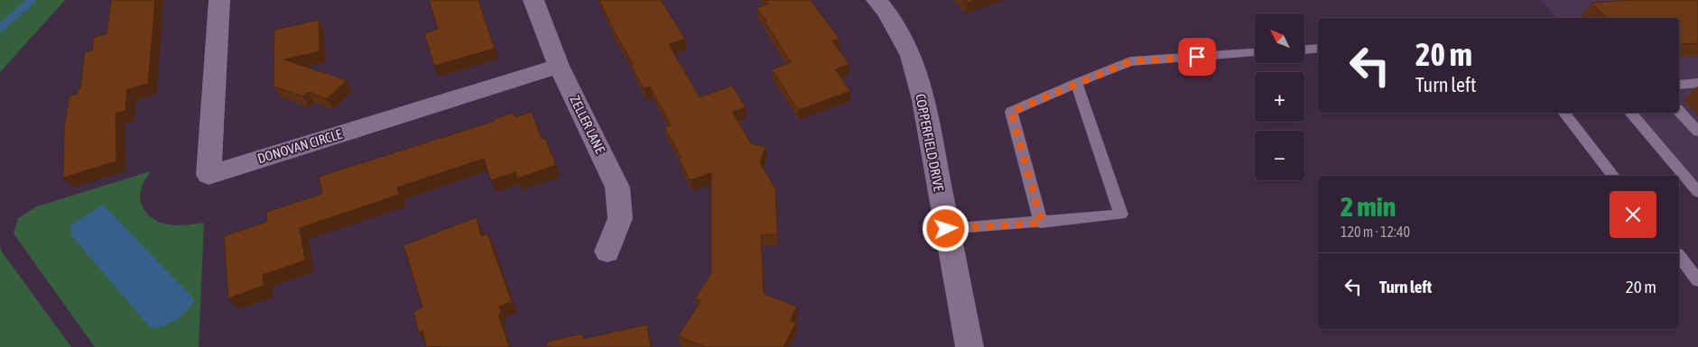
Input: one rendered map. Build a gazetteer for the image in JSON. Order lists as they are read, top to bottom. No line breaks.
{"streets":{"street":["ZELLER LANE","COPPERFIELD DRIVE","DONOVAN CIRCLE"]},"crossings":[["ZELLER LANE","DONOVAN CIRCLE"]],"north":"top left","page":{"map_buttons":["+","−"],"turn":["20 m","Turn left"],"heading":["2 min","120 m · 12:40"],"list":[{"name":"Turn left","value":"20 m"}]}}
